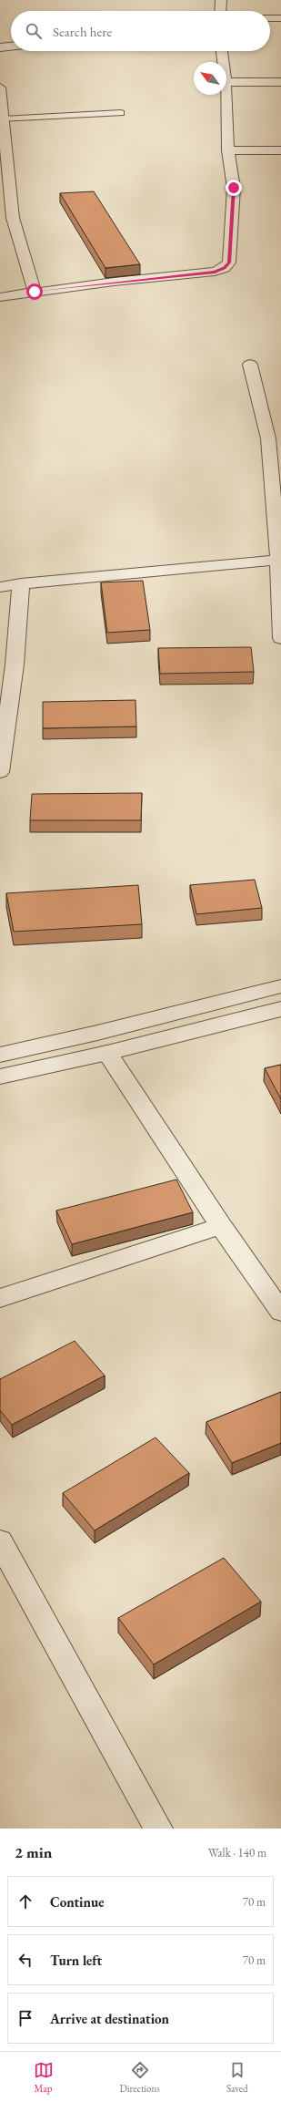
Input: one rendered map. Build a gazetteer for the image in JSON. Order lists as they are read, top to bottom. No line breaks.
{"north":"top left","page":{"search":"Search here","heading":["2 min","Walk · 140 m"],"list":[["Continue","70 m"],["Turn left","70 m"],"Arrive at destination"],"nav":["Map","Directions","Saved"]}}
